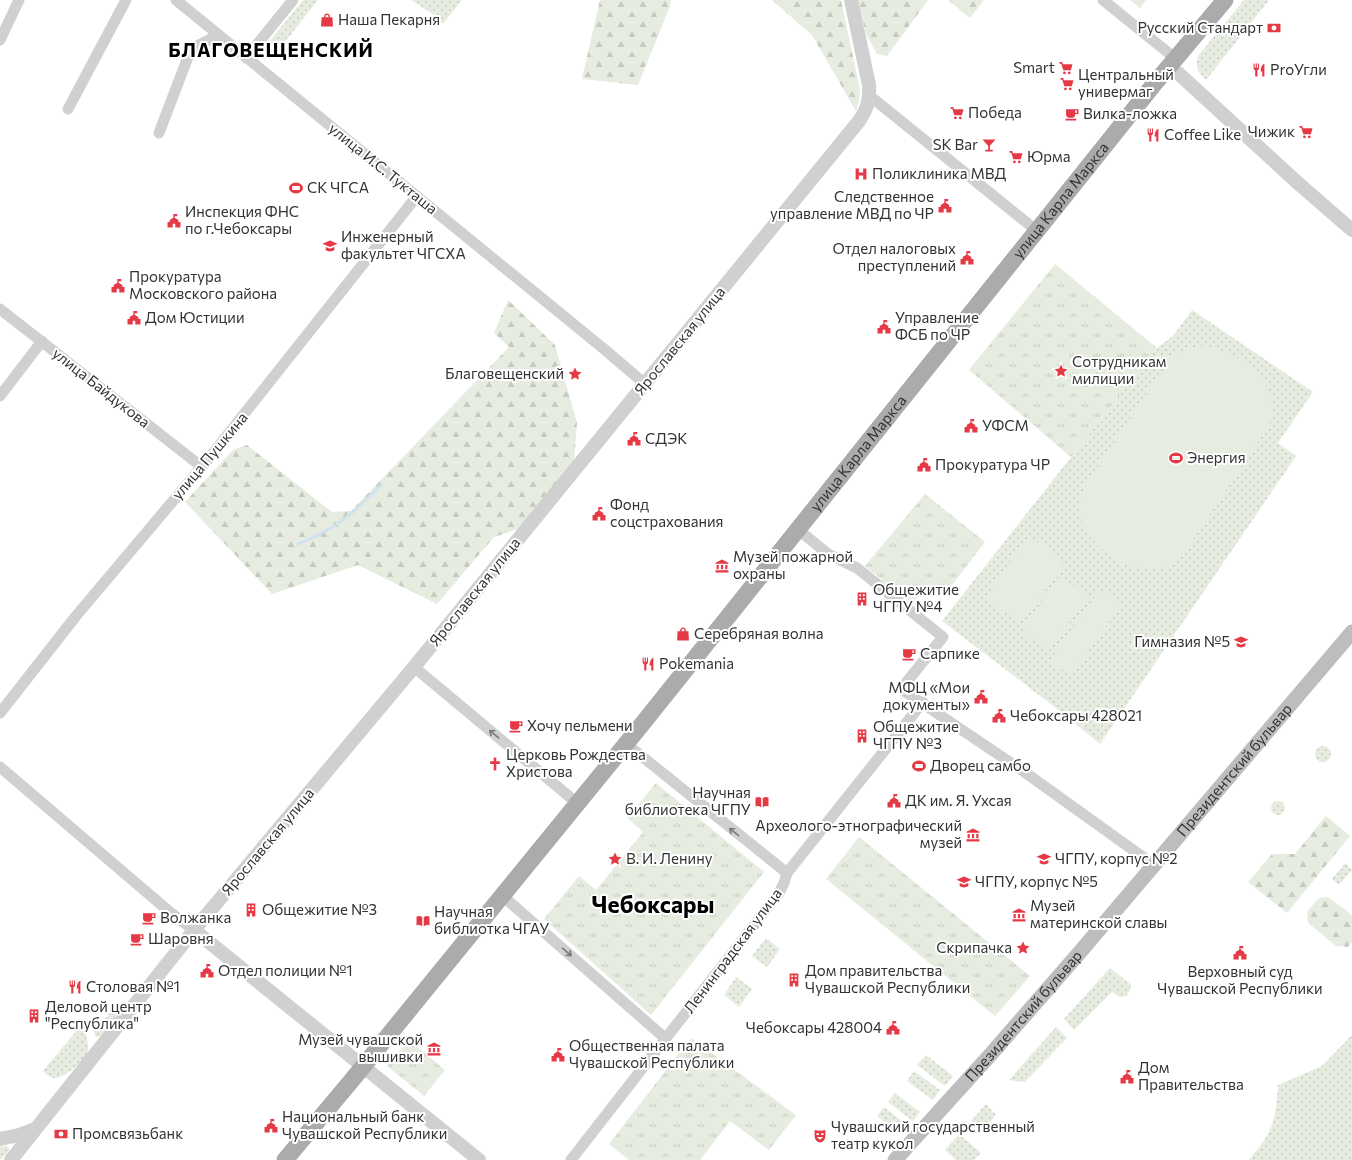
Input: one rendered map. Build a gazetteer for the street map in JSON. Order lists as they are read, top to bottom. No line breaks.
{"streets":{"main road":["улица Карла Маркса","Президентский бульвар"],"street":["улица И.С. Тукташа","Ярославская улица","улица Байдукова","улица Пушкина","Ленинградская улица"]},"crossings":[["улица И.С. Тукташа","Ярославская улица"],["улица И.С. Тукташа","улица Пушкина"],["улица Байдукова","улица Пушкина"]],"districts":["БЛАГОВЕЩЕНСКИЙ","Чебоксары"],"places":{"shop":["Наша Пекарня","Серебряная волна"],"bank":["Русский Стандарт","Промсвязьбанк"],"supermarket":["Smart","Центральный универмаг","Победа","Чижик","Юрма"],"restaurant":["ProУгли","Coffee Like","Pokemania","Столовая №1"],"cafe":["Вилка-ложка","Сарпике","Хочу пельмени","Волжанка","Шаровня"],"bar":["SK Bar"],"hospital":["Поликлиника МВД"],"sports":["СК ЧГСА","Энергия","Дворец самбо"],"public building":["Следственное управление МВД по ЧР","Инспекция ФНС по г.Чебоксары","Отдел налоговых преступлений","Прокуратура Московского района","Дом Юстиции","Управление ФСБ по ЧР","УФСМ","СДЭК","Прокуратура ЧР","Фонд соцстрахования","МФЦ «Мои документы»","Чебоксары 428021","ДК им. Я. Ухсая","Верховный суд Чувашской Республики","Отдел полиции №1","Чебоксары 428004","Общественная палата Чувашской Республики","Дом Правительства","Национальный банк Чувашской Республики"],"school or university":["Инженерный факультет ЧГСХА","Гимназия №5","ЧГПУ, корпус №2","ЧГПУ, корпус №5"],"place":["Сотрудникам милиции","Благовещенский","В. И. Ленину","Скрипачка"],"museum":["Музей пожарной охраны","Археолого-этнографический музей","Музей материнской славы","Музей чувашской вышивки"],"building":["Общежитие ЧГПУ №4","Общежитие ЧГПУ №3","Общежитие №3","Дом правительства Чувашской Республики","Деловой центр \"Республика\""],"church":["Церковь Рождества Христова"],"library":["Научная библиотека ЧГПУ","Научная библиотка ЧГАУ"],"theatre":["Чувашский государственный театр кукол"]}}
